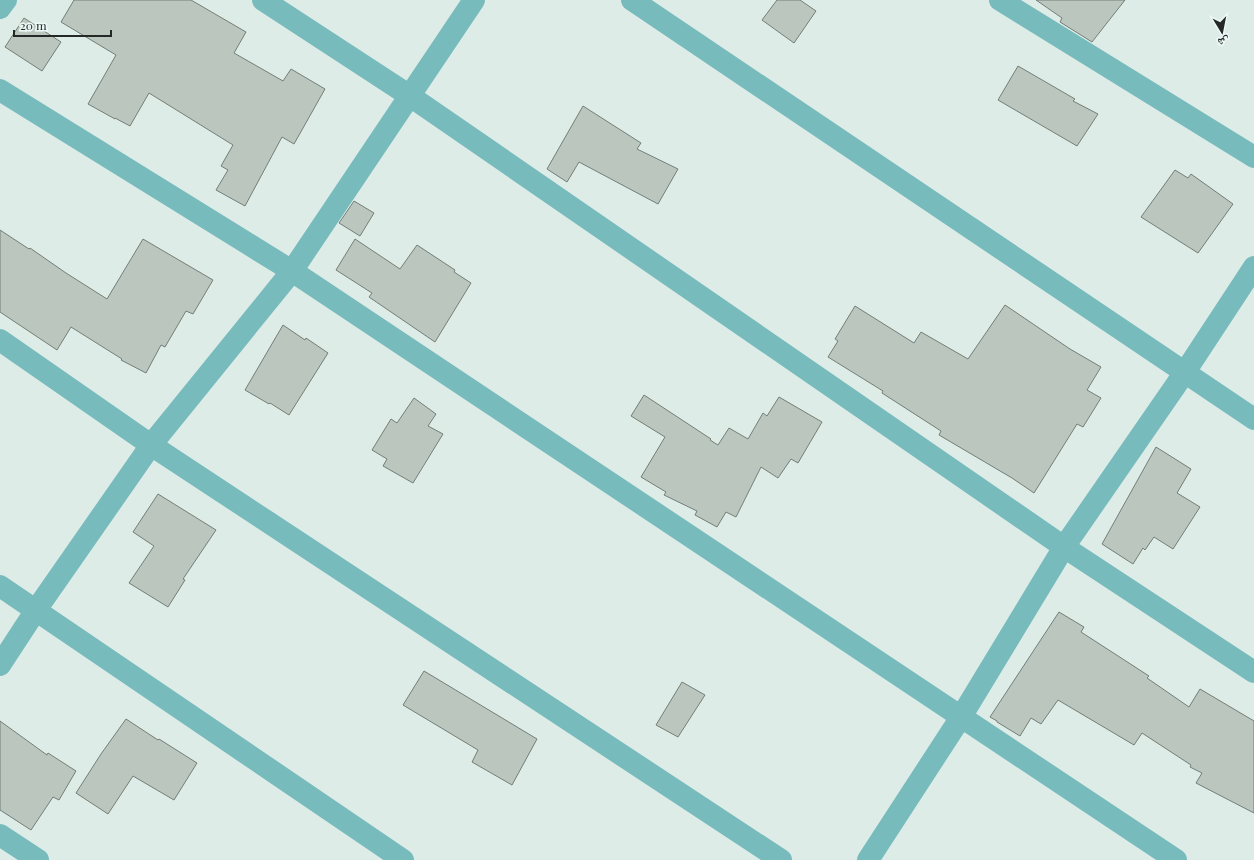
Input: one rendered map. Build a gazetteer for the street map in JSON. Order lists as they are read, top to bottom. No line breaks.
{"scale_bar":"20 m","north":"bottom"}
